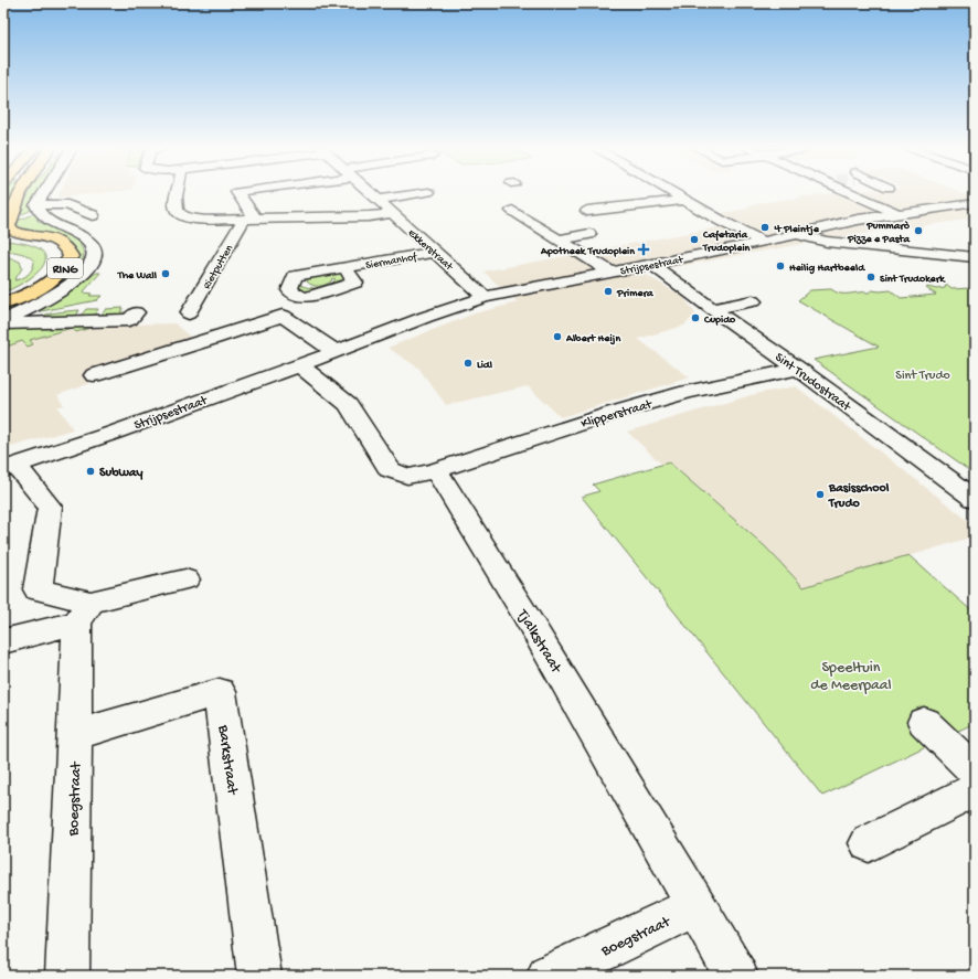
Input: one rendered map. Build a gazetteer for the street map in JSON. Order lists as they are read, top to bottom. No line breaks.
{"streets":{"main road":["RING"],"street":["Ekkerstraat","Siermanhof","Strijpsestraat","Rietputten","Sint Trudostraat","Klipperstraat","Tjalkstraat","Barkstraat","Boegstraat"]},"crossings":[["Ekkerstraat","Siermanhof"],["Ekkerstraat","Strijpsestraat"],["Strijpsestraat","Sint Trudostraat"],["Sint Trudostraat","Klipperstraat"],["Klipperstraat","Tjalkstraat"],["Tjalkstraat","Boegstraat"],["Barkstraat","Boegstraat"]],"parks":["Sint Trudo","Speeltuin de Meerpaal"],"places":{"other":["'t Pleintje","Pummarò Pizze e Pasta","Cafetaria Trudoplein","Heilig Hartbeeld","The Wall","Sint Trudokerk","Primera","Cupido","Albert Heijn","Lidl","Subway","Basisschool Trudo"],"health":["Apotheek Trudoplein"]}}
